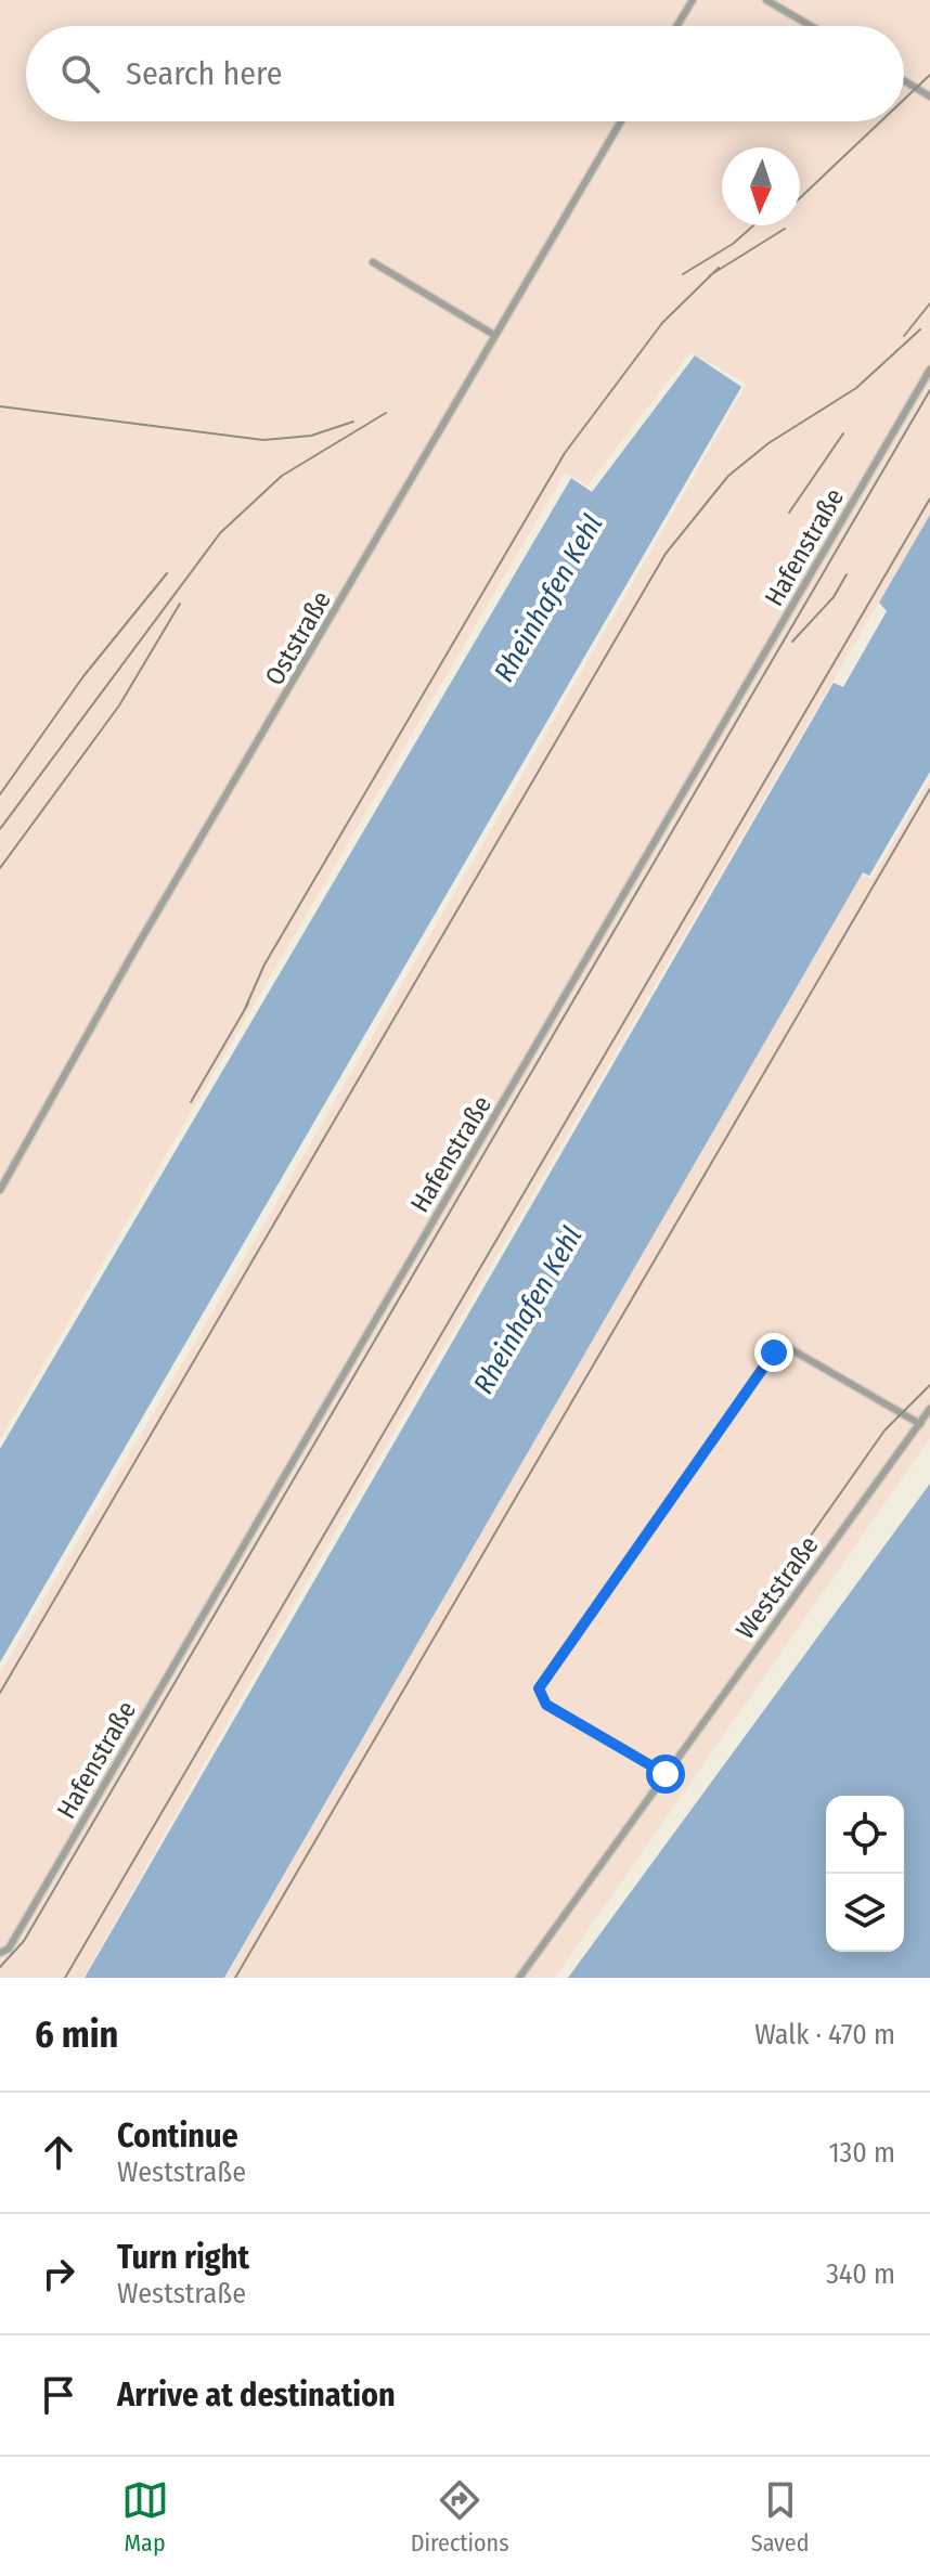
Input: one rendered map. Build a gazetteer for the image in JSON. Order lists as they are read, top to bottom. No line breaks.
{"streets":{"street":["Hafenstraße","Oststraße","Weststraße"]},"water":["Rheinhafen Kehl"],"north":"bottom","page":{"search":"Search here","heading":["6 min","Walk · 470 m"],"list":[["Continue","Weststraße","130 m"],["Turn right","Weststraße","340 m"],"Arrive at destination"],"nav":["Map","Directions","Saved"]}}
